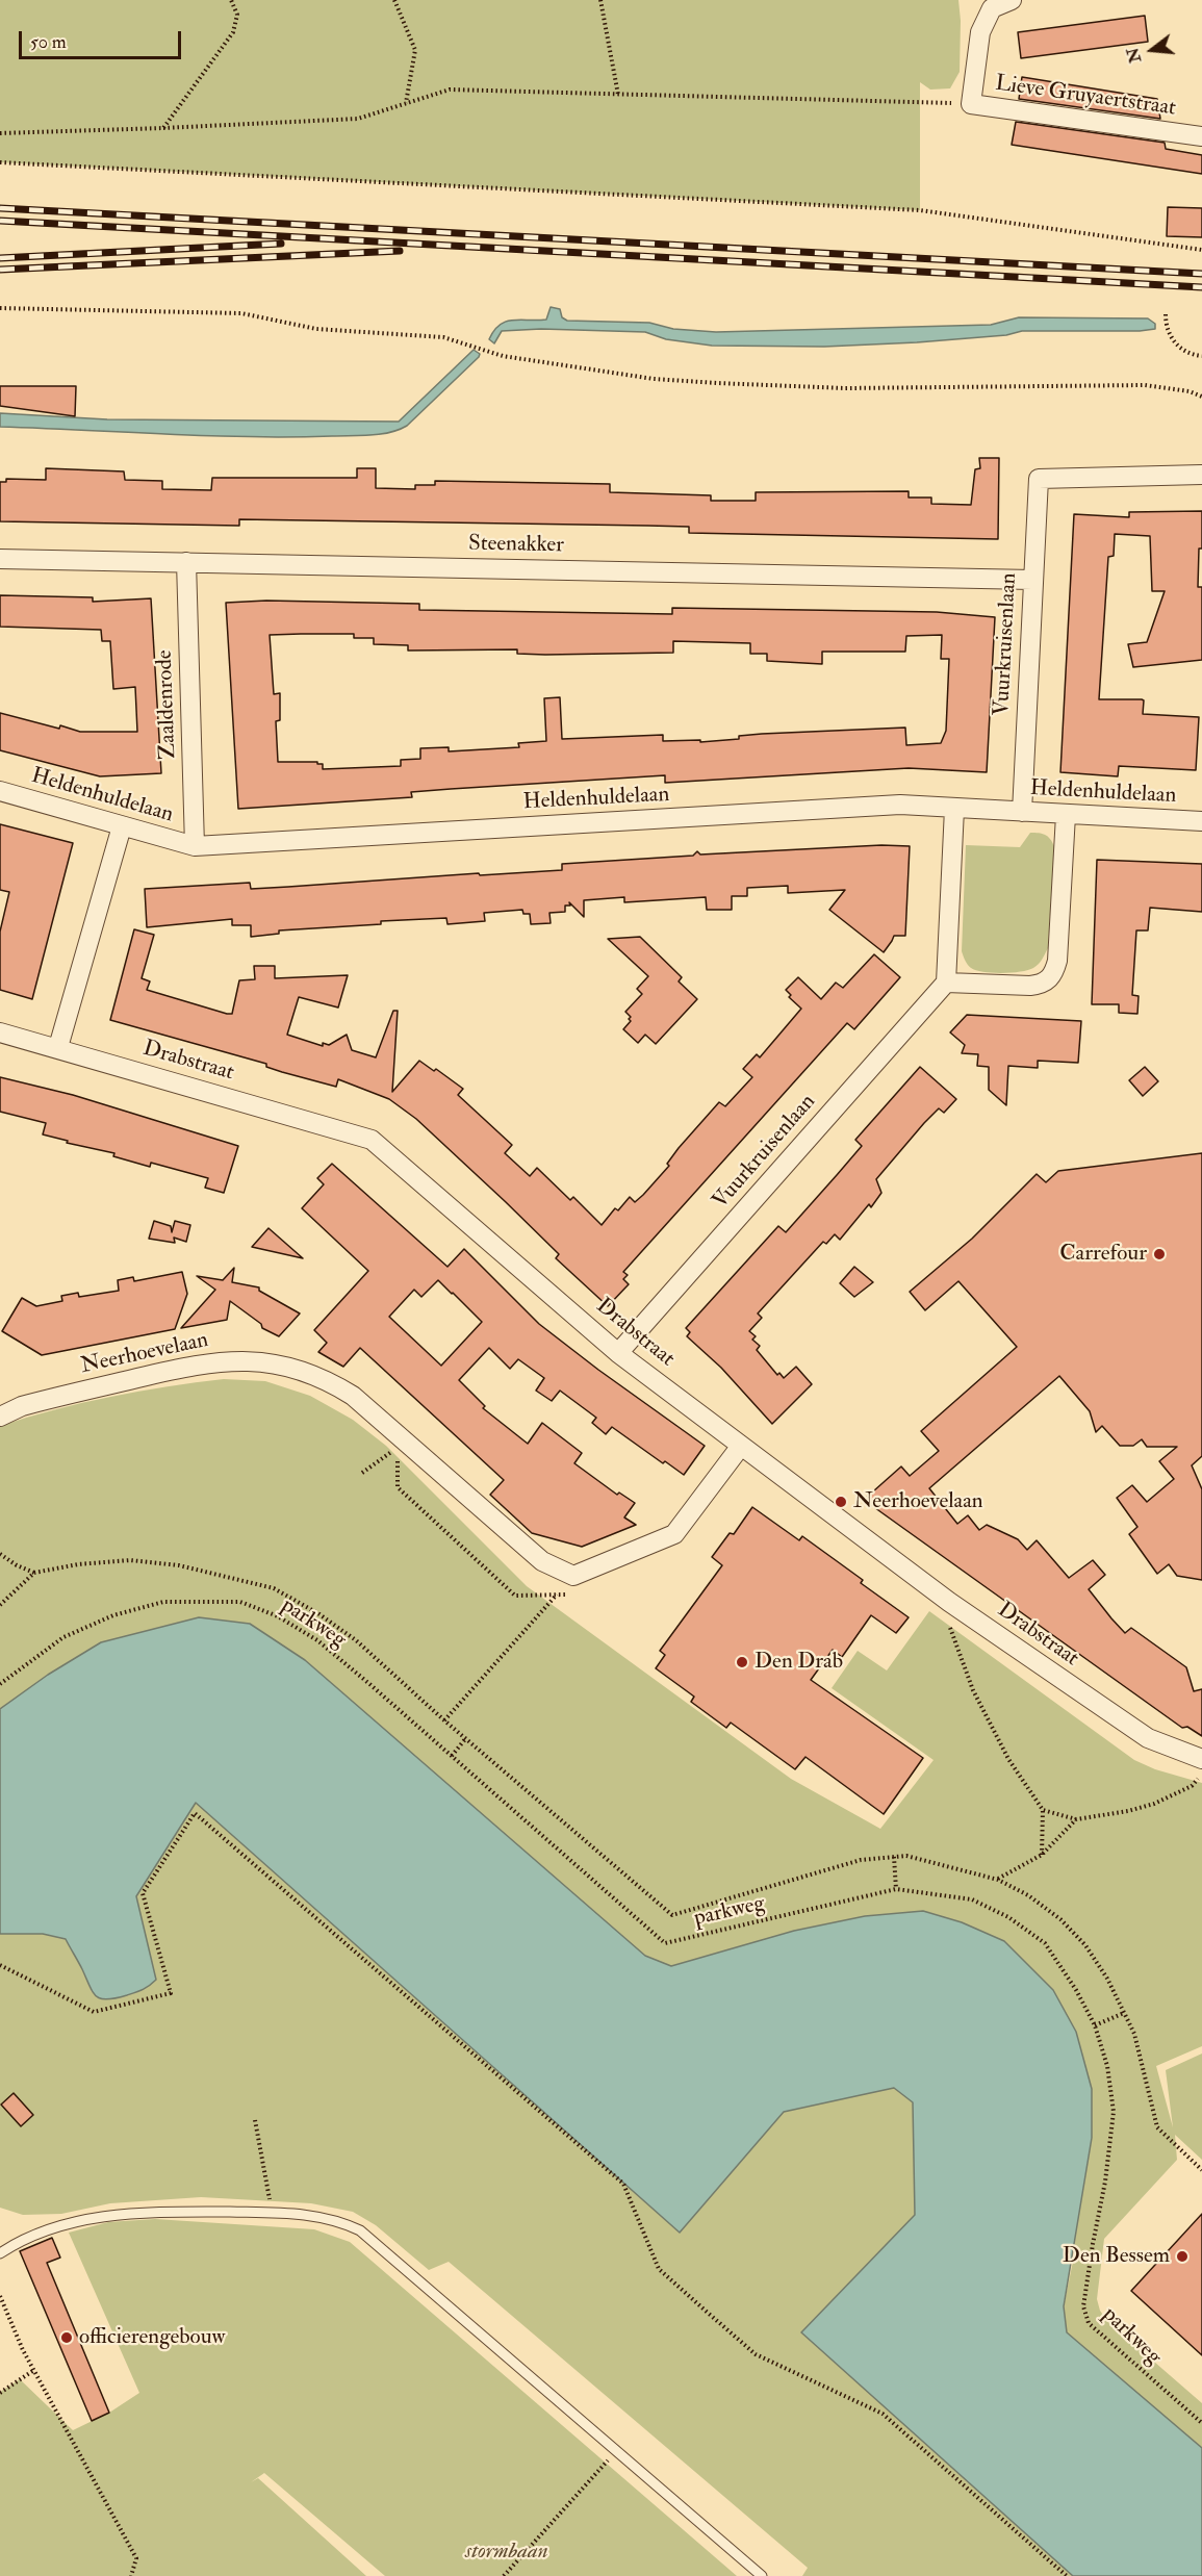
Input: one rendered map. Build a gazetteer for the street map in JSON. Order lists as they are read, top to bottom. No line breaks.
{"streets":{"street":["Lieve Gruyaertstraat","Steenakker","Vuurkruisenlaan","Zaaldenrode","Heldenhuldelaan","Drabstraat","Neerhoevelaan"],"path":["parkweg"]},"crossings":[["Steenakker","Vuurkruisenlaan"],["Steenakker","Zaaldenrode"],["Vuurkruisenlaan","Heldenhuldelaan"],["Vuurkruisenlaan","Drabstraat"],["Zaaldenrode","Heldenhuldelaan"]],"parks":["stormbaan"],"places":["Carrefour","Neerhoevelaan","Den Drab","Den Bessem","officierengebouw"],"scale_bar":"50 m","north":"left"}
